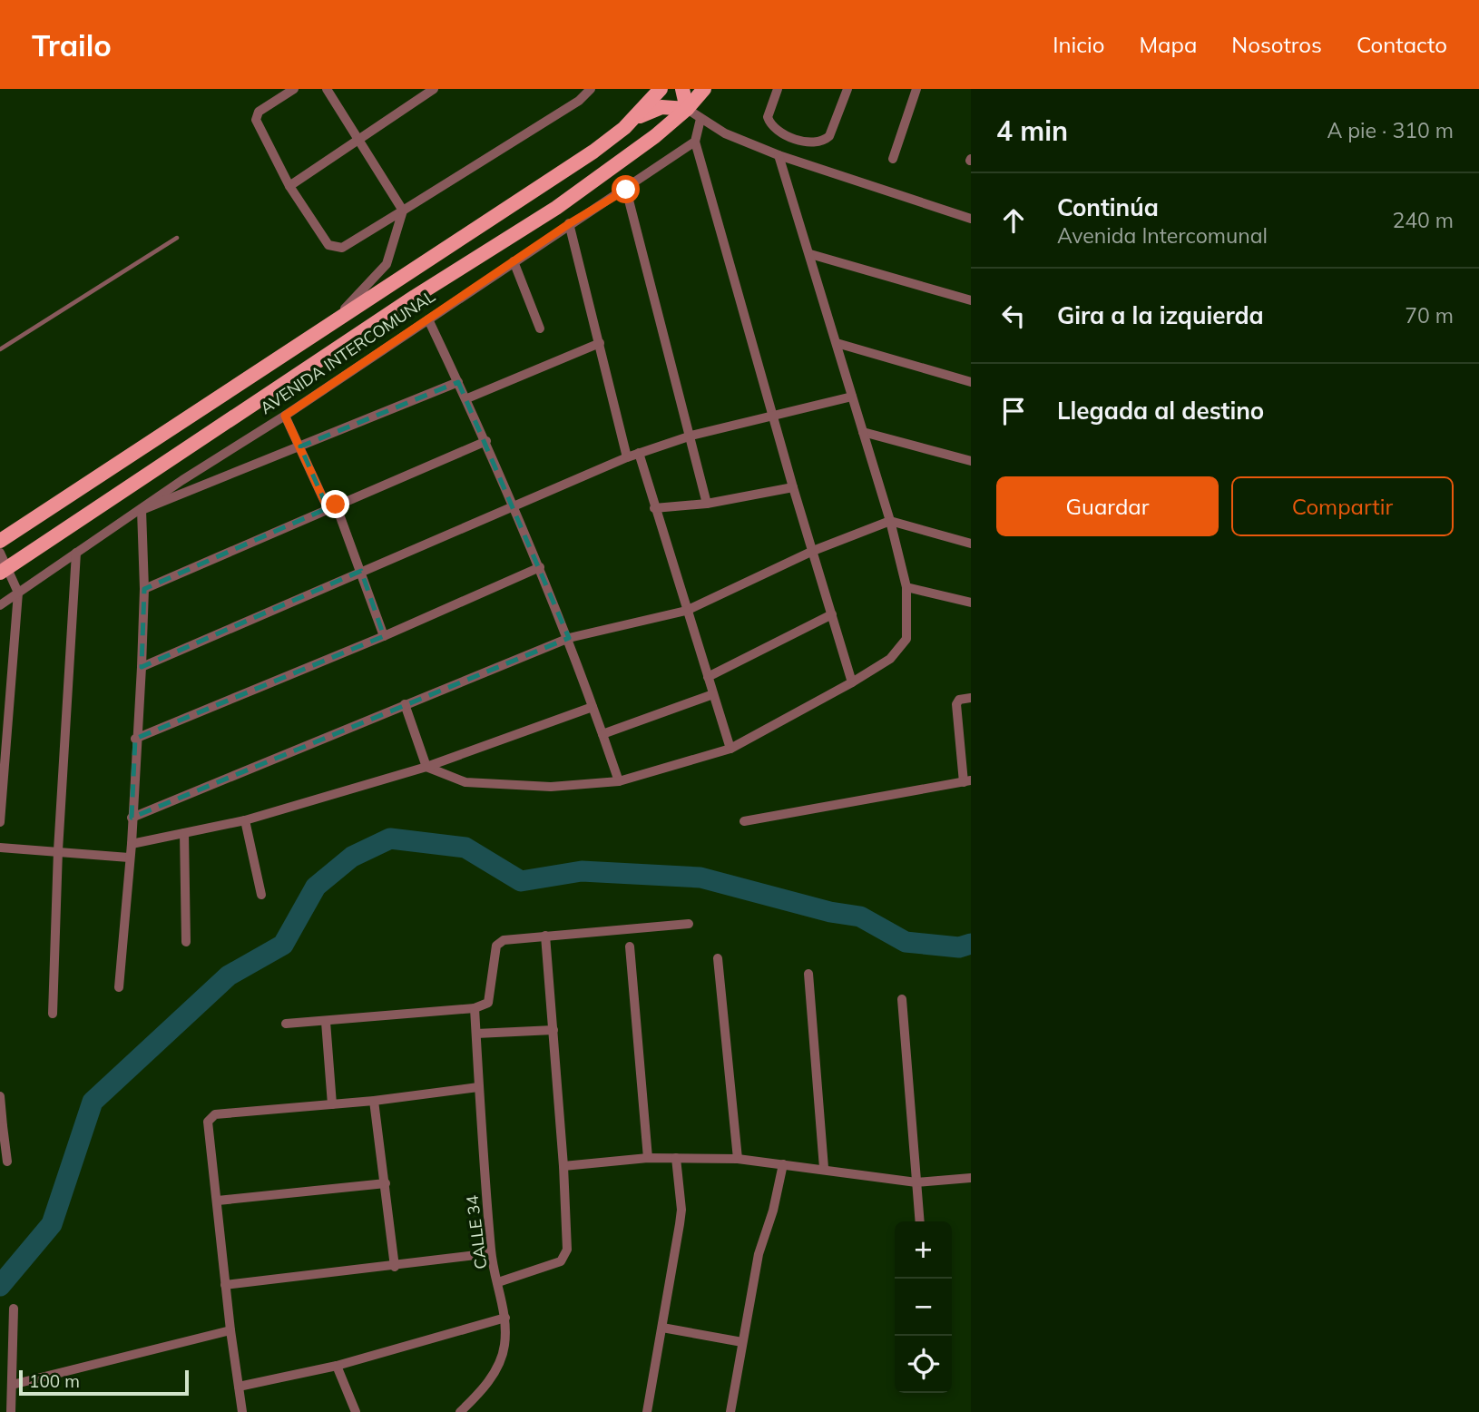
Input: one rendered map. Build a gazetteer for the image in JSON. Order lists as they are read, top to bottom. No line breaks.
{"streets":{"main road":["AVENIDA INTERCOMUNAL"],"street":["CALLE 34"]},"scale_bar":"100 m","page":{"header":"Trailo","nav":["Inicio","Mapa","Nosotros","Contacto"],"heading":["4 min","A pie · 310 m"],"list":[["Continúa","Avenida Intercomunal","240 m"],["Gira a la izquierda","70 m"],"Llegada al destino"],"buttons":["Guardar","Compartir"],"map_buttons":["+","−"],"scale":"100 m"}}
